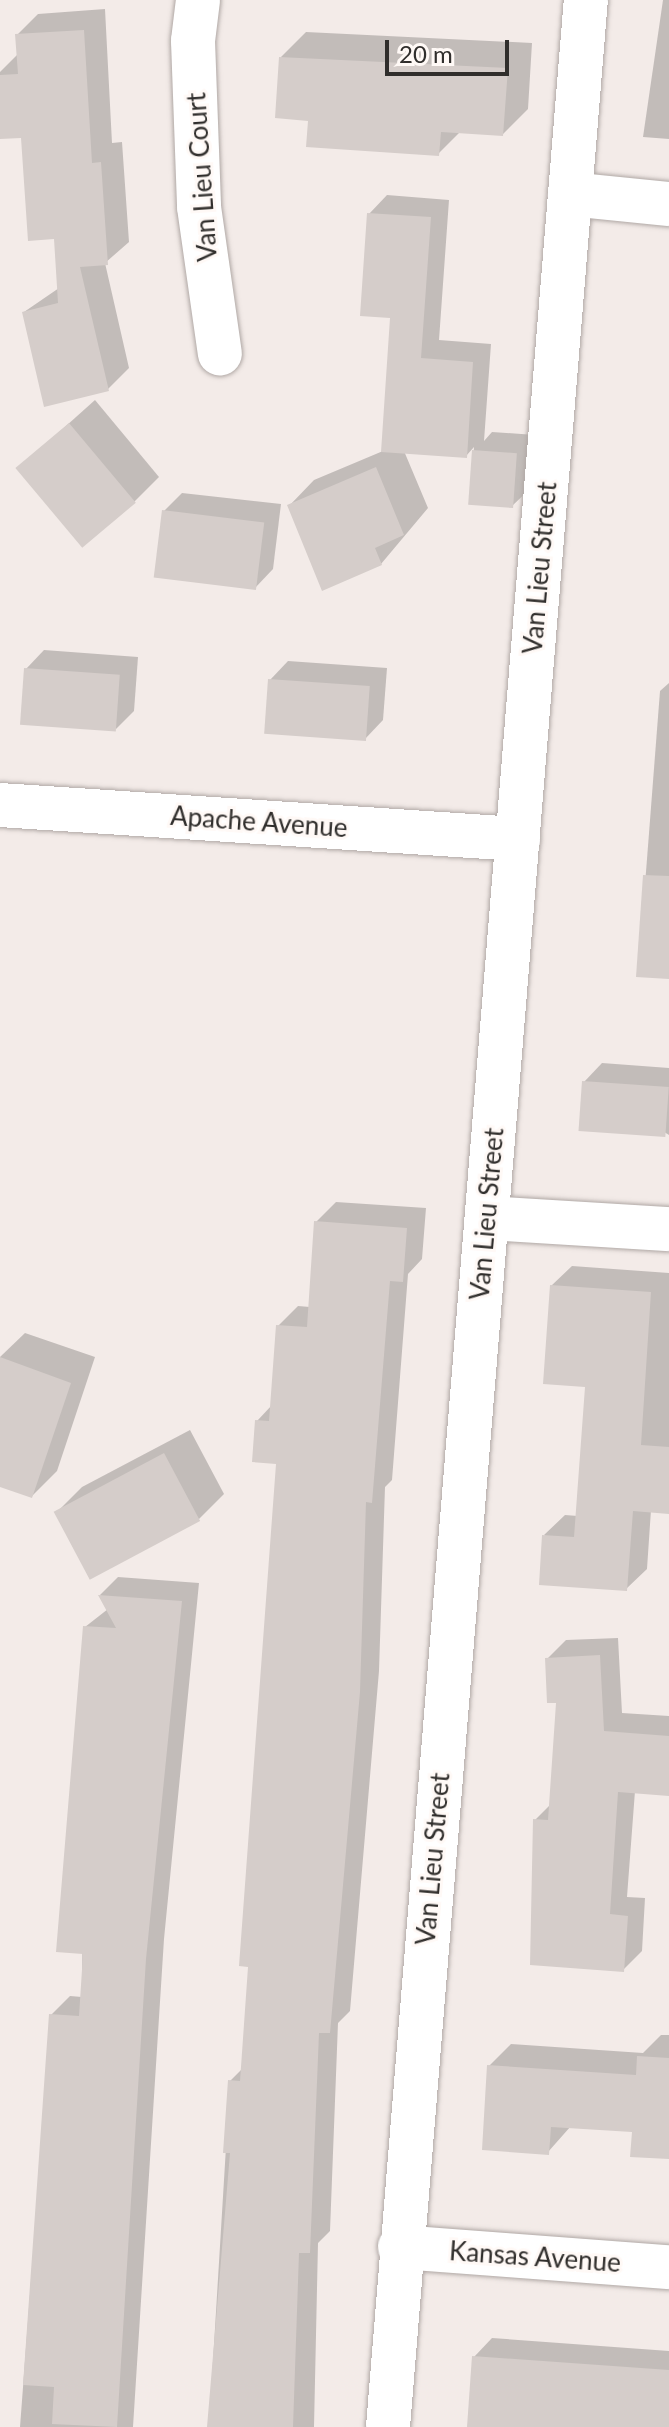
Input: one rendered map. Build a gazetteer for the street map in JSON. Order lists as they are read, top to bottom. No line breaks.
{"streets":{"street":["Van Lieu Court","Van Lieu Street","Apache Avenue","Kansas Avenue"]},"crossings":[["Van Lieu Street","Apache Avenue"],["Van Lieu Street","Kansas Avenue"]],"scale_bar":"20 m"}
